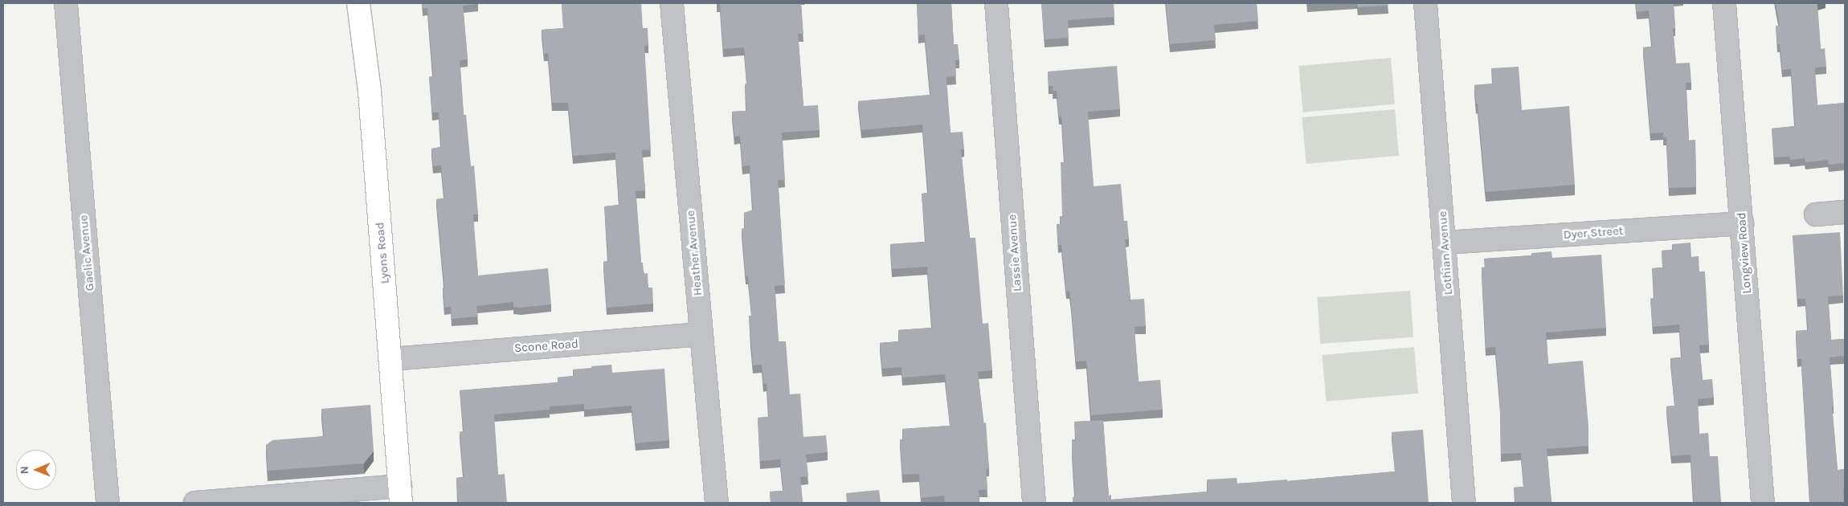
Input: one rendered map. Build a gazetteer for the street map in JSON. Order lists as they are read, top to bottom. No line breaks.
{"streets":{"street":["Dyer Street","Gaelic Avenue","Lyons Road","Heather Avenue","Lassie Avenue","Lothian Avenue","Longview Road","Scone Road"]},"crossings":[["Dyer Street","Lothian Avenue"],["Dyer Street","Longview Road"],["Lyons Road","Scone Road"],["Heather Avenue","Scone Road"]],"north":"left"}
